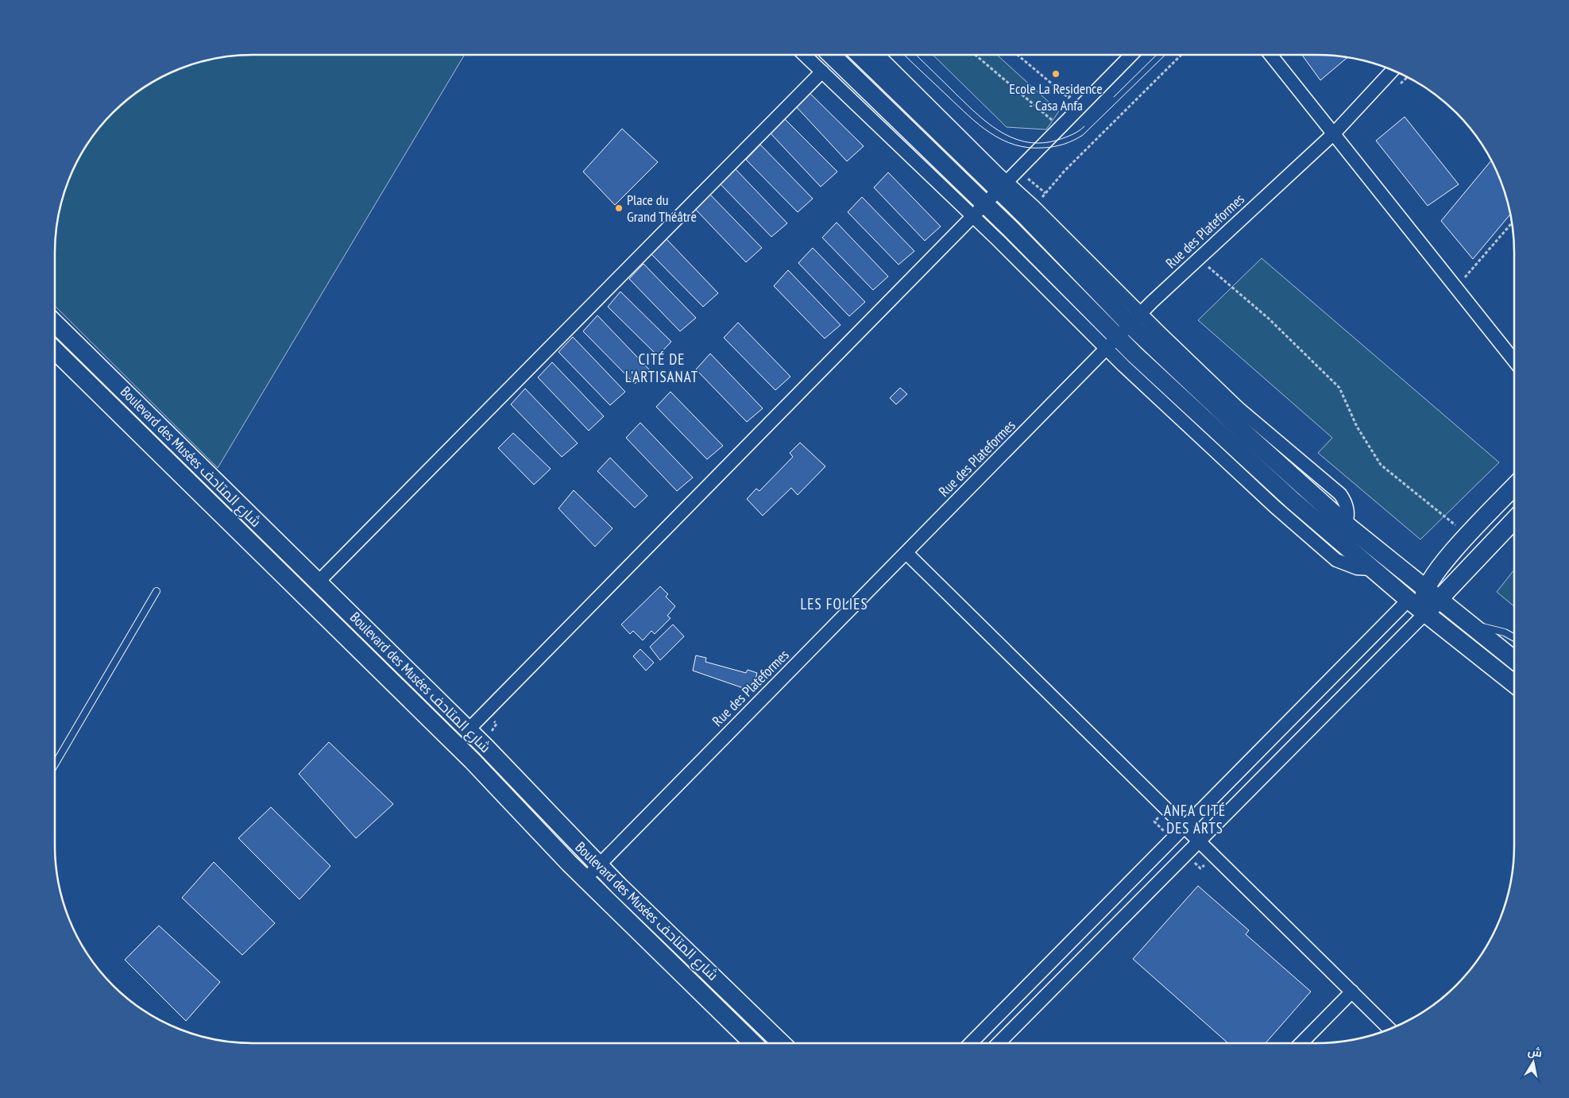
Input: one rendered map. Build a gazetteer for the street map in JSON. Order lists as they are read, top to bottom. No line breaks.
{"streets":{"street":["Rue des Plateformes","Boulevard des Musées شارع المتاحف"]},"crossings":[["Rue des Plateformes","Boulevard des Musées شارع المتاحف"]],"districts":["CITÉ DE L'ARTISANAT","LES FOLIES","ANFA CITÉ DES ARTS"],"places":["Ecole La Residence - Casa Anfa","Place du Grand Théâtre"],"north":"top"}
